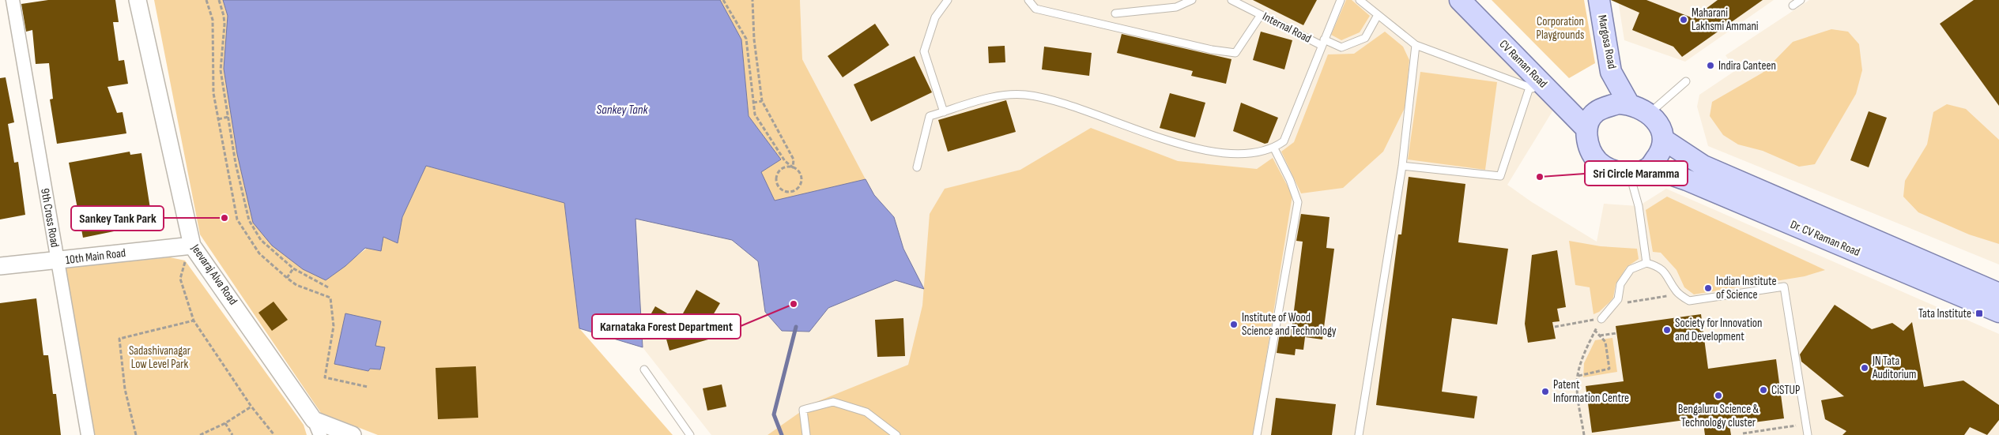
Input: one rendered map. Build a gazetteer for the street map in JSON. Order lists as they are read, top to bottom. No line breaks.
{"streets":{"main road":["Margosa Road","CV Raman Road","Dr. CV Raman Road"],"street":["9th Cross Road","10th Main Road","Jeevaraj Alva Road"],"lane":["Internal Road"]},"crossings":[["Margosa Road","CV Raman Road"],["Margosa Road","Dr. CV Raman Road"],["CV Raman Road","Dr. CV Raman Road"],["9th Cross Road","10th Main Road"],["10th Main Road","Jeevaraj Alva Road"]],"water":["Sankey Tank"],"parks":["Corporation Playgrounds","Sadashivanagar Low Level Park"],"places":{"other":["Maharani Lakhsmi Ammani","Indira Canteen","Sri Circle Maramma","Sankey Tank Park","Indian Institute of Science","Karnataka Forest Department","Institute of Wood Science and Technology","Society for Innovation and Development","JN Tata Auditorium","CiSTUP","Patent Information Centre","Bengaluru Science & Technology cluster"],"transit":["Tata Institute"]}}
